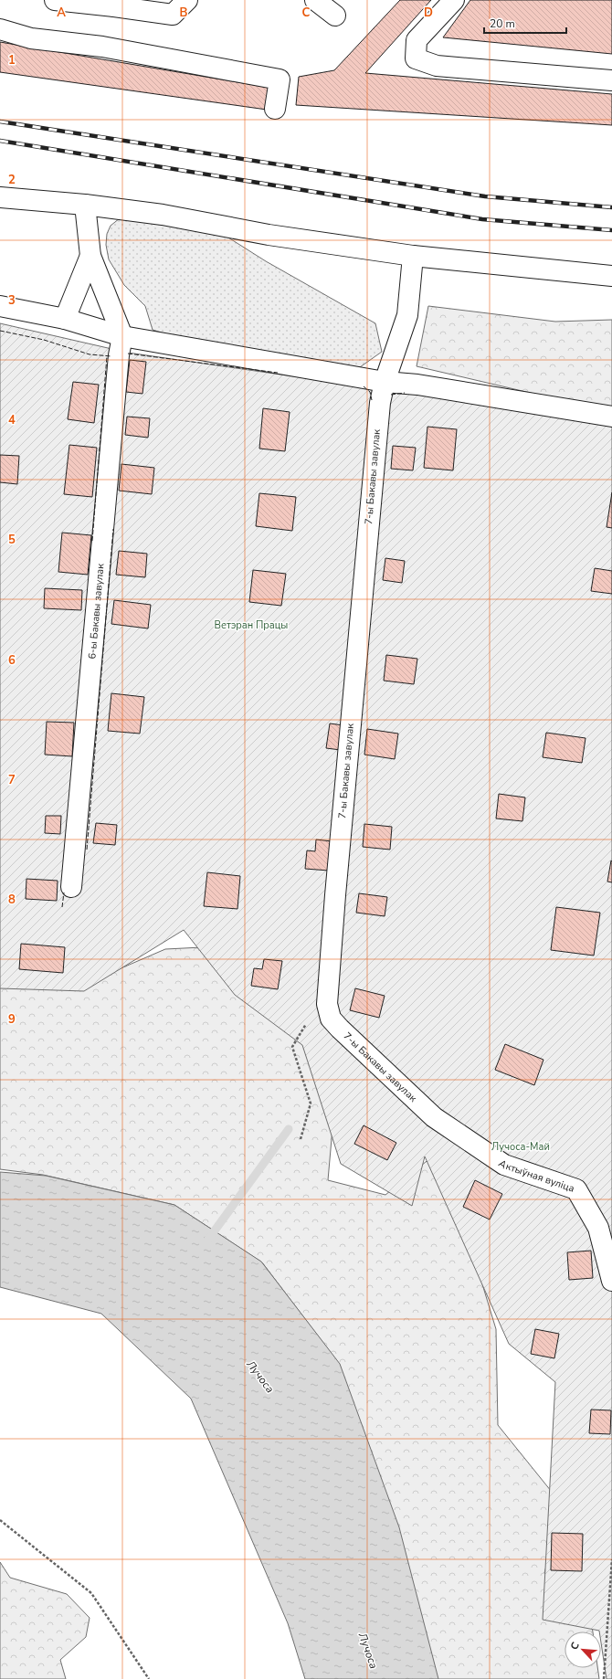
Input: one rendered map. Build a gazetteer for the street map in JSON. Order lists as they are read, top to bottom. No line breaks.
{"streets":{"street":["7-ы Бакавы завулак","6-ы Бакавы завулак","Актыўная вуліца"]},"crossings":[["7-ы Бакавы завулак","Актыўная вуліца"]],"water":["Лучоса"],"parks":["Ветэран Працы","Лучоса-Май"],"scale_bar":"20 m","north":"top left","grid":{"columns":["A","B","C","D"],"rows":["1","2","3","4","5","6","7","8","9"]}}
